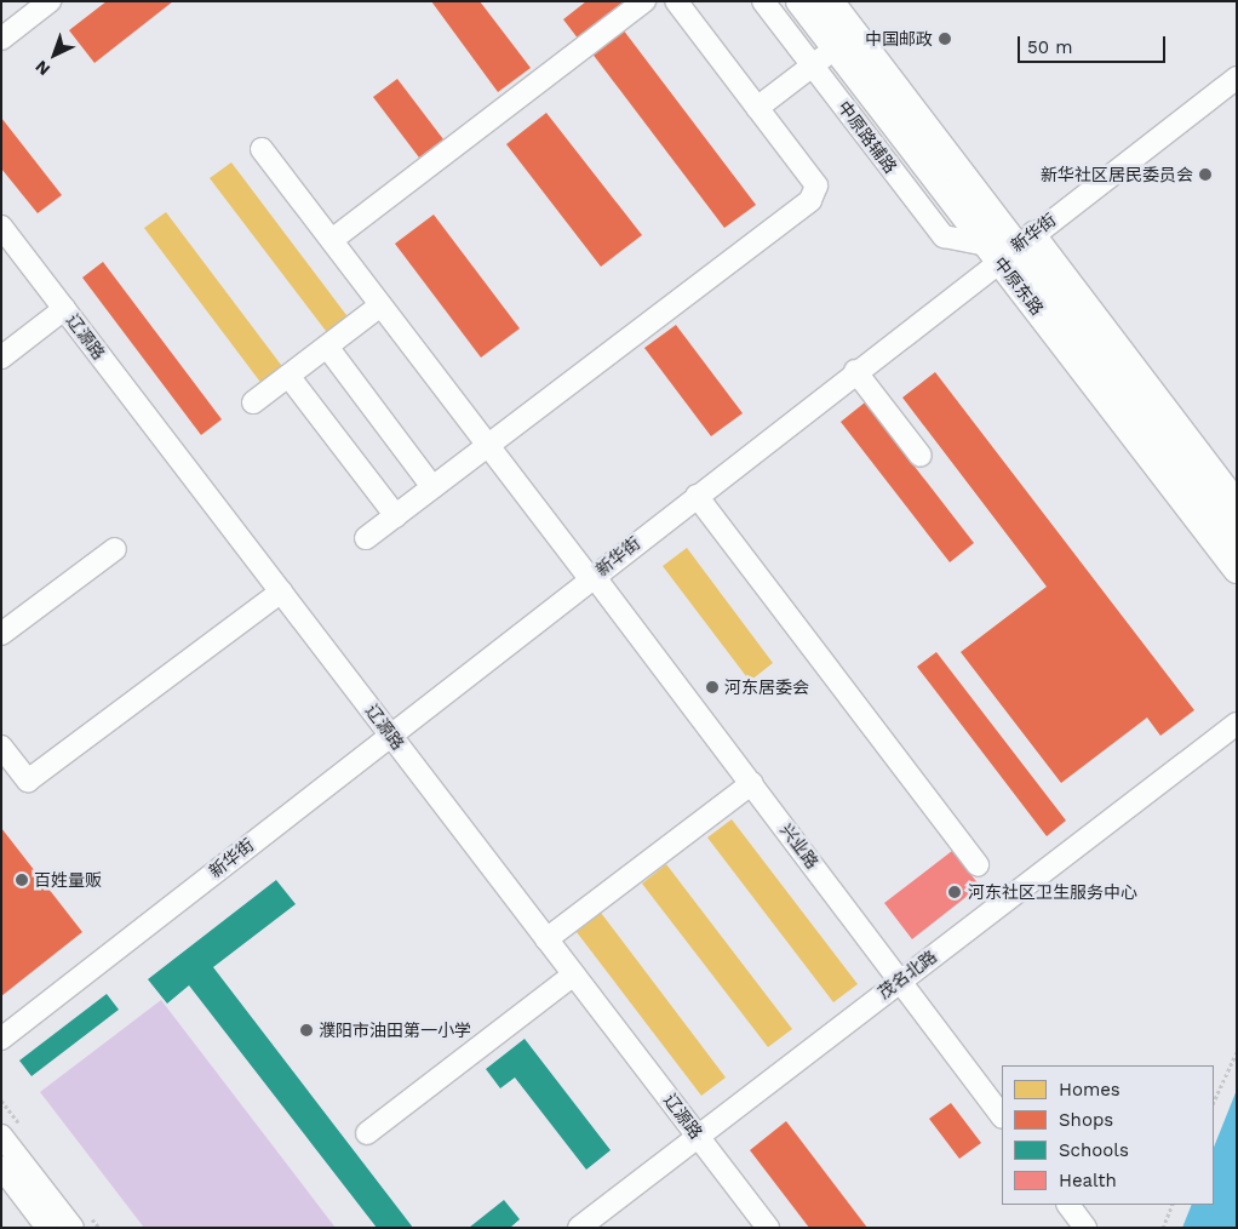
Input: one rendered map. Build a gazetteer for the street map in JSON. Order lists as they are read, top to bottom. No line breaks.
{"streets":{"main road":["中原东路"],"street":["中原路辅路","新华街","辽源路","兴业路","茂名北路"]},"crossings":[["中原路辅路","新华街"],["中原路辅路","中原东路"],["新华街","中原东路"],["新华街","辽源路"],["新华街","兴业路"],["辽源路","茂名北路"],["兴业路","茂名北路"]],"places":["中国邮政","新华社区居民委员会","河东居委会","百姓量贩","河东社区卫生服务中心","濮阳市油田第一小学"],"legend":["Homes","Shops","Schools","Health"],"scale_bar":"50 m","north":"bottom left"}
